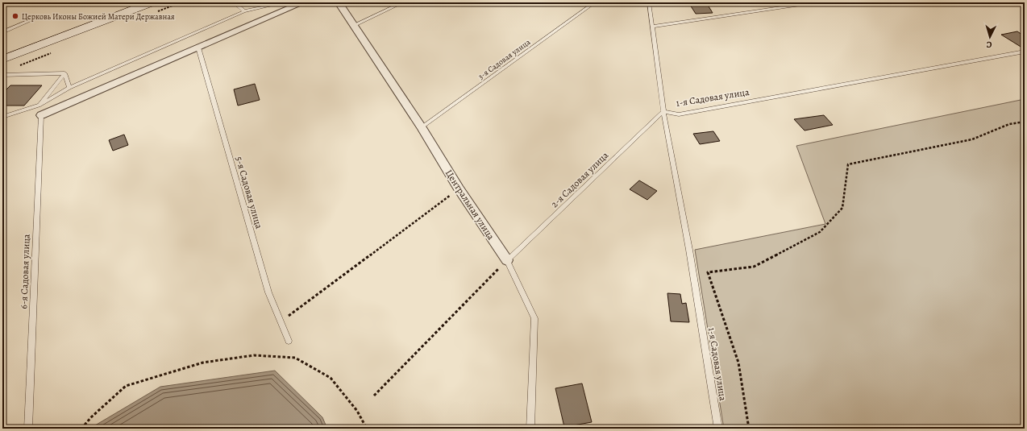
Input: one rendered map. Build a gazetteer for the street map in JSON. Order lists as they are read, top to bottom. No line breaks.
{"streets":{"street":["Центральная улица"],"lane":["3-я Садовая улица","1-я Садовая улица","2-я Садовая улица","5-я Садовая улица","6-я Садовая улица"]},"crossings":[["3-я Садовая улица","Центральная улица"],["1-я Садовая улица","2-я Садовая улица"],["2-я Садовая улица","Центральная улица"]],"places":["Церковь Иконы Божией Матери Державная"],"north":"bottom"}
